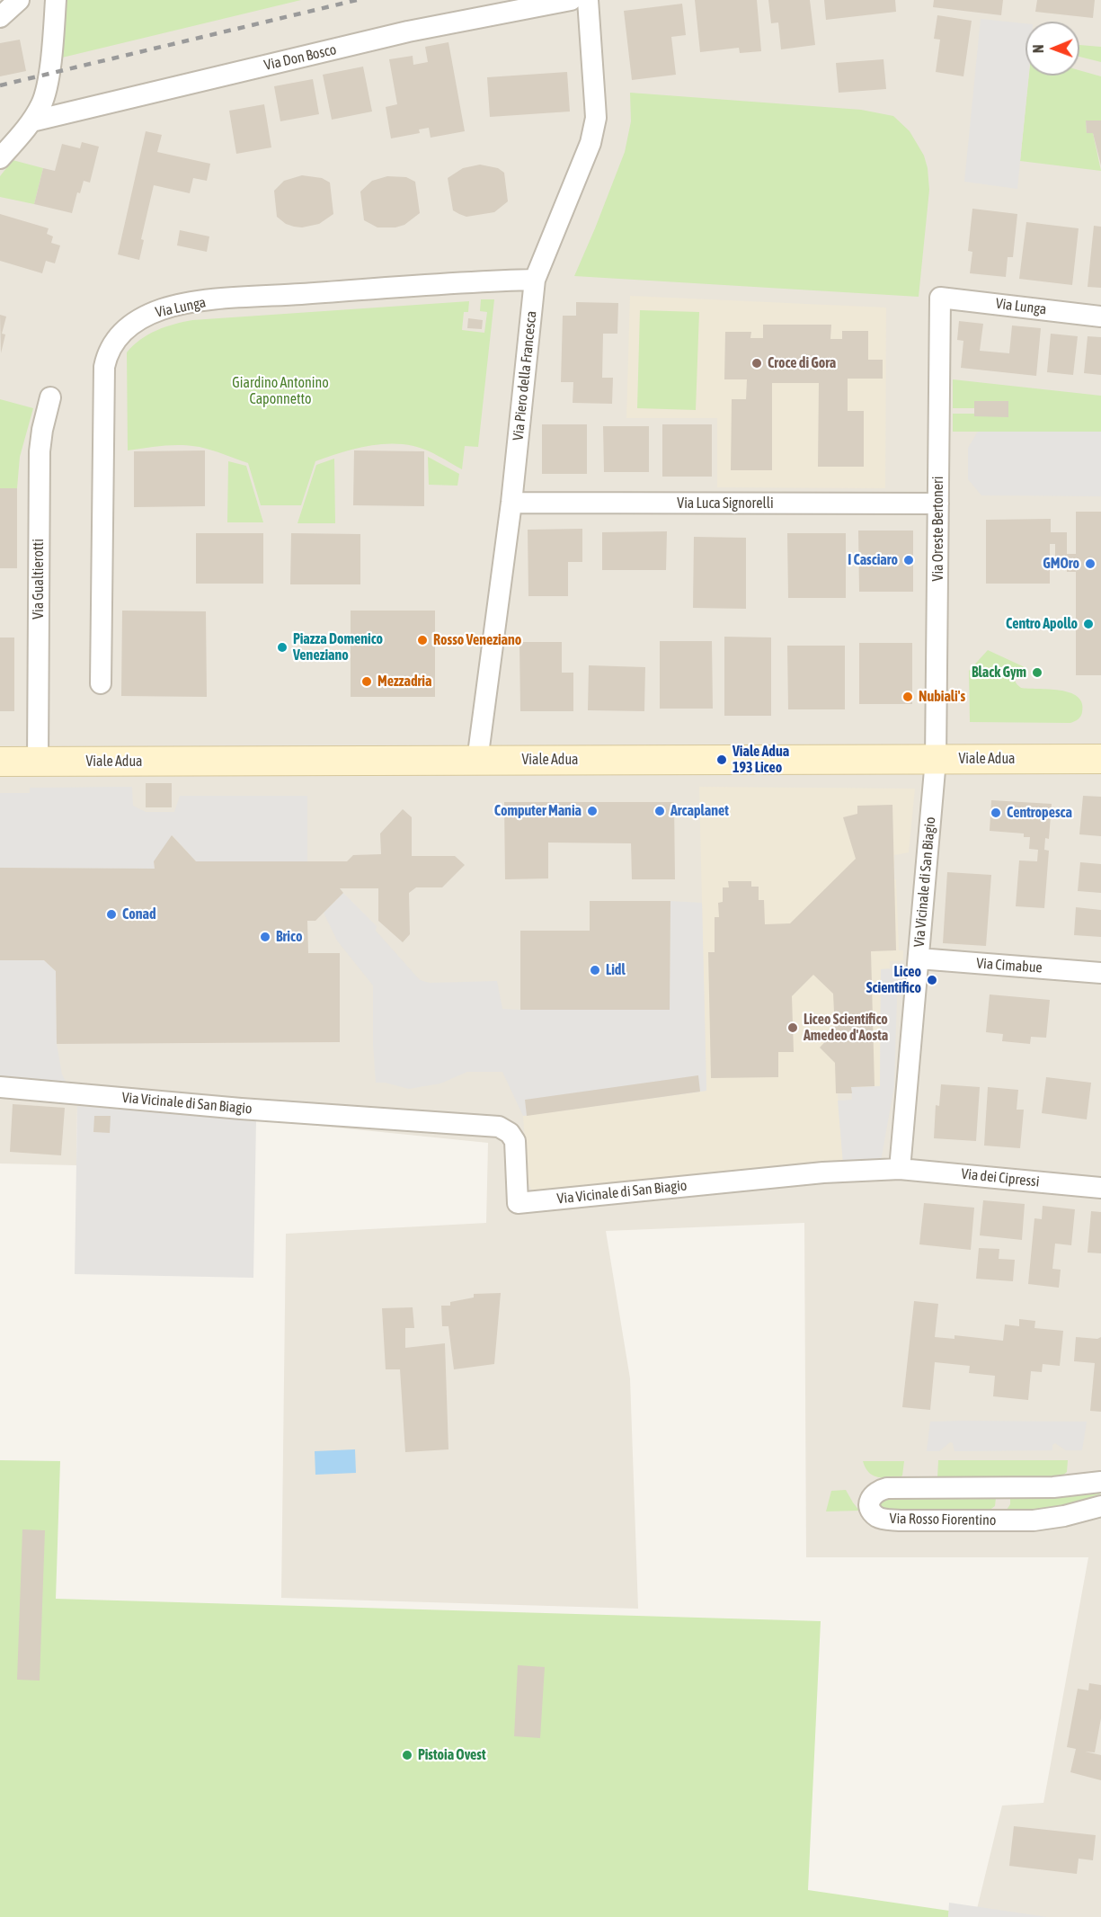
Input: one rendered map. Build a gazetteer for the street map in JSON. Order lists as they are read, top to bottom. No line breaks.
{"streets":{"main road":["Viale Adua"],"street":["Via Don Bosco","Via Lunga","Via Piero della Francesca","Via Luca Signorelli","Via Oreste Bertoneri","Via Gualtierotti","Via Vicinale di San Biagio","Via Cimabue","Via dei Cipressi","Via Rosso Fiorentino"]},"crossings":[["Via Lunga","Via Piero della Francesca"],["Via Lunga","Via Oreste Bertoneri"],["Via Piero della Francesca","Via Luca Signorelli"],["Via Piero della Francesca","Viale Adua"],["Via Luca Signorelli","Via Oreste Bertoneri"],["Via Oreste Bertoneri","Viale Adua"],["Via Oreste Bertoneri","Via Vicinale di San Biagio"],["Via Gualtierotti","Viale Adua"],["Viale Adua","Via Vicinale di San Biagio"],["Via Vicinale di San Biagio","Via Cimabue"],["Via Vicinale di San Biagio","Via dei Cipressi"]],"parks":["Giardino Antonino Caponnetto"],"places":["Croce di Gora","I Casciaro","GMOro","Centro Apollo","Rosso Veneziano","Piazza Domenico Veneziano","Black Gym","Mezzadria","Nubiali's","Viale Adua 193 Liceo","Computer Mania","Arcaplanet","Centropesca","Conad","Brico","Lidl","Liceo Scientifico","Liceo Scientifico Amedeo d'Aosta","Pistoia Ovest"],"north":"left"}
